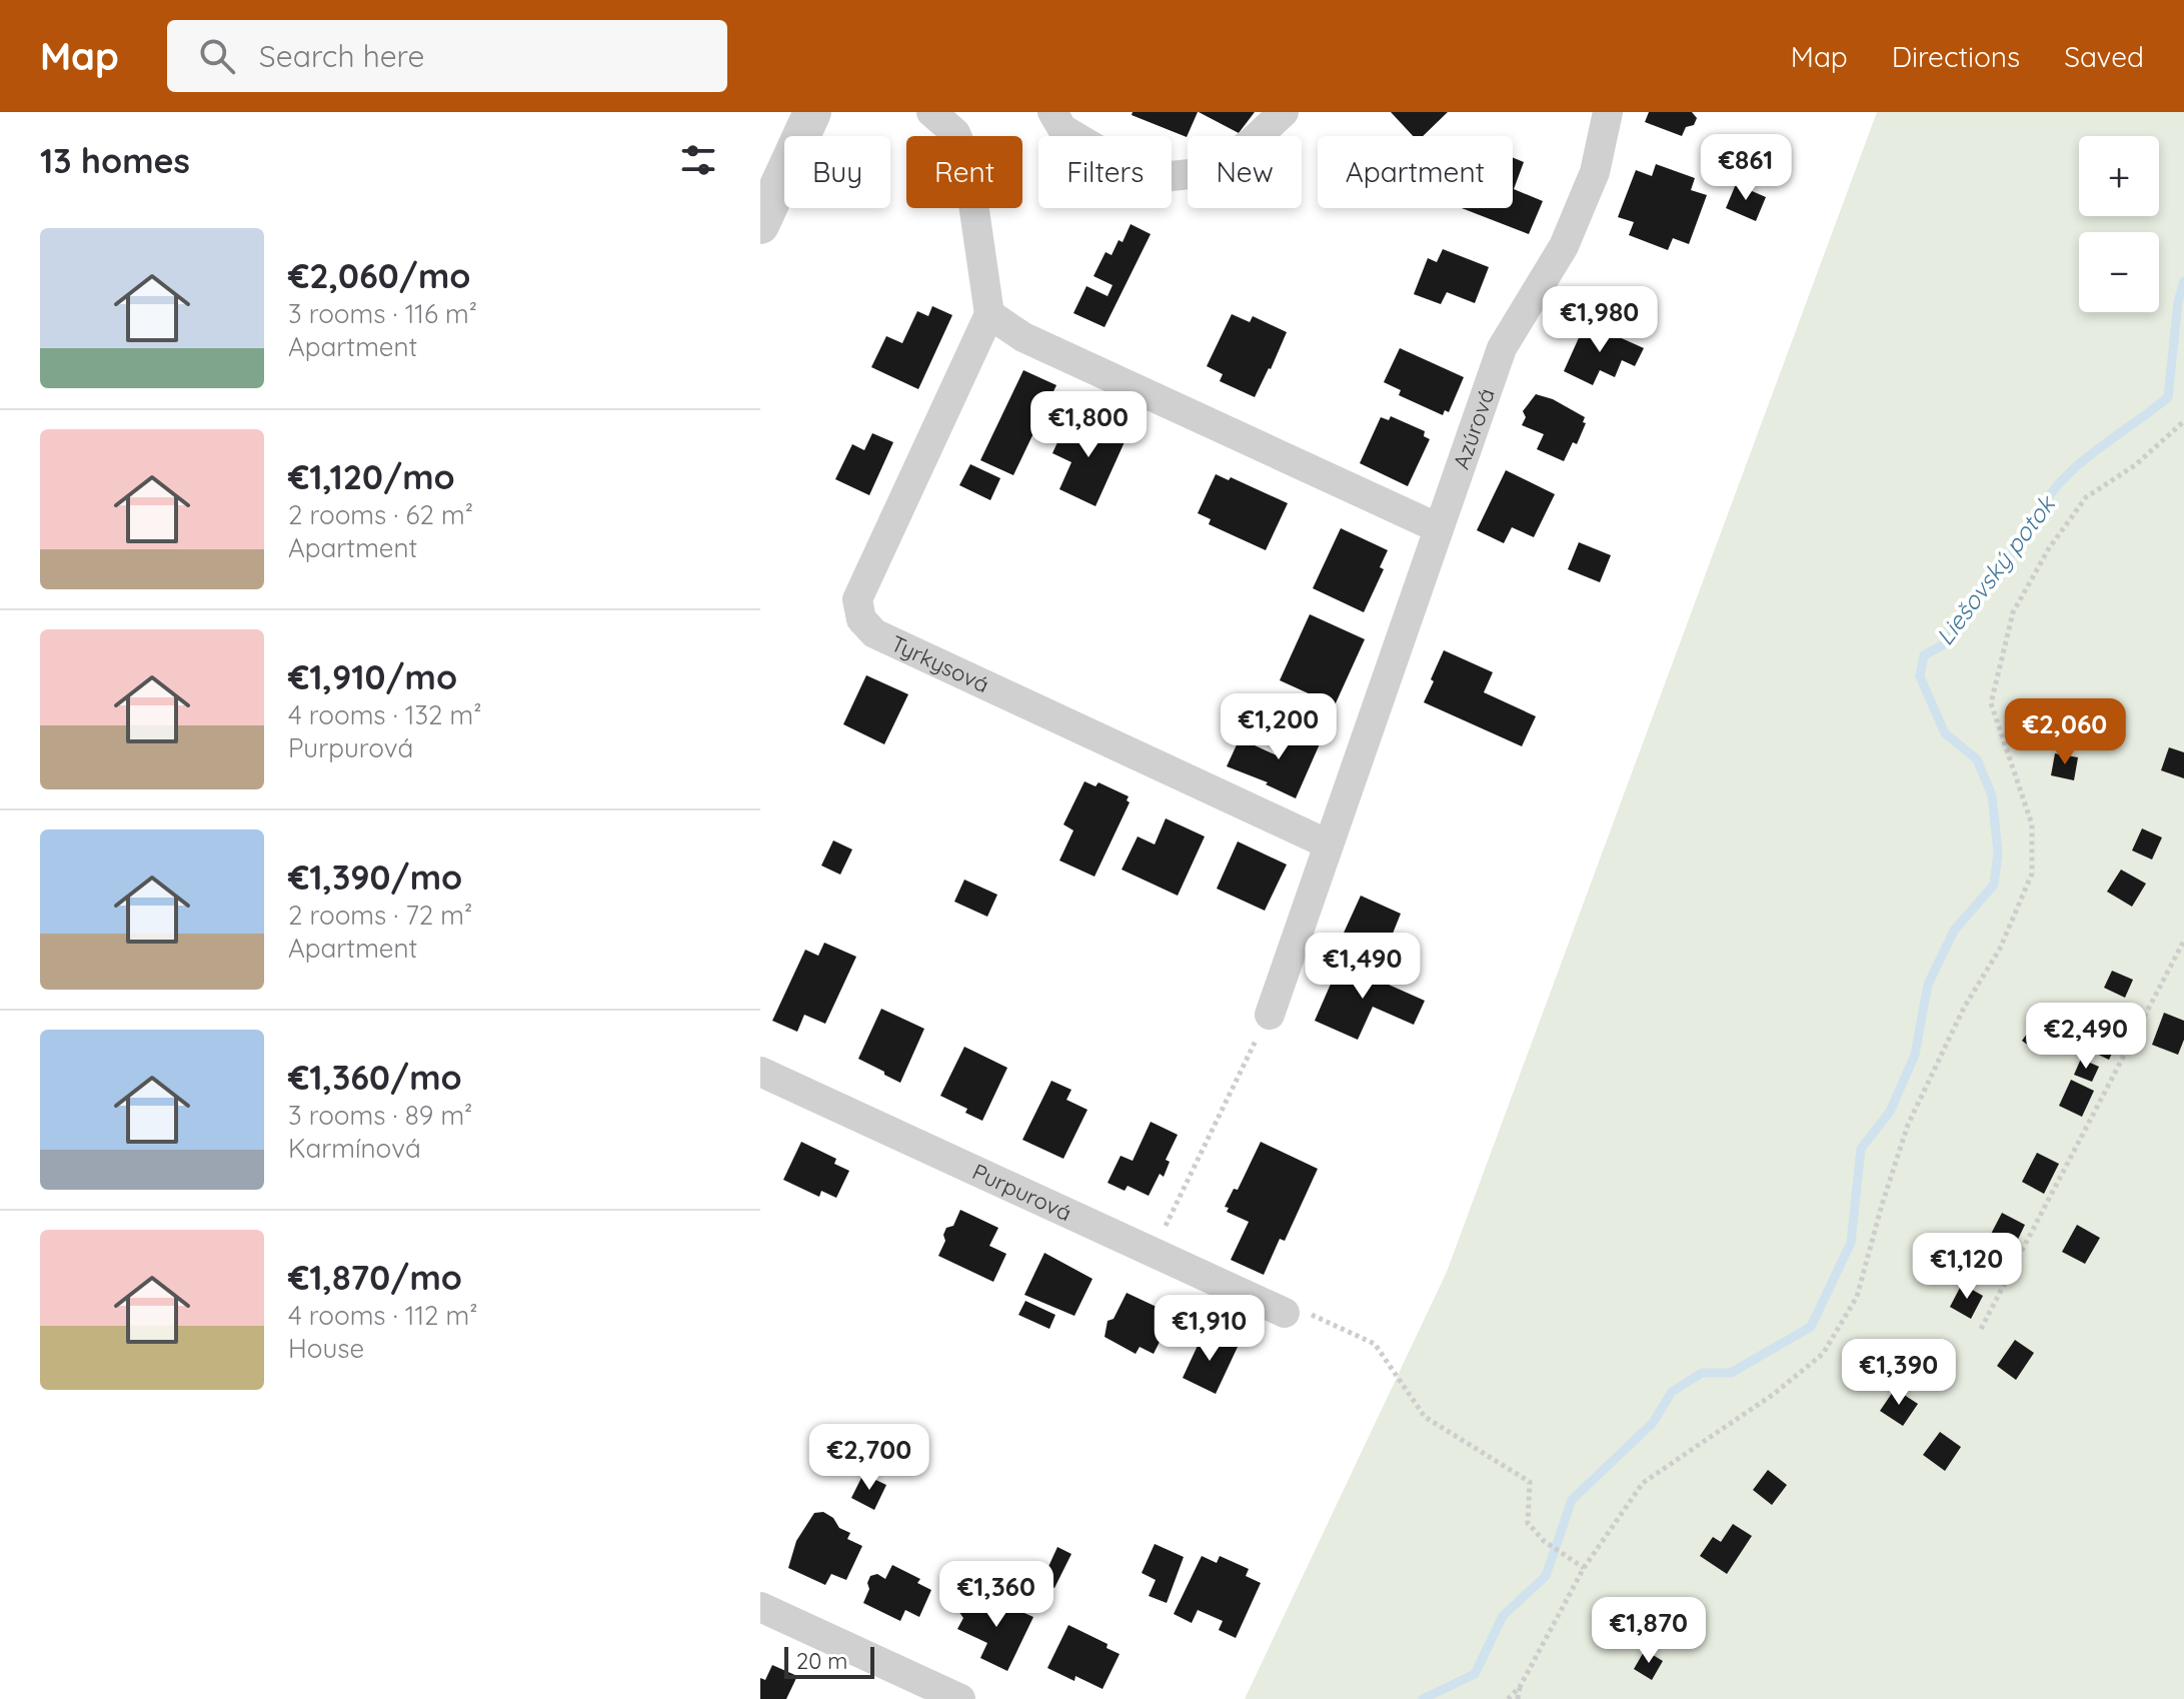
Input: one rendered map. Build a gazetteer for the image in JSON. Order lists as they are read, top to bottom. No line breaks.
{"streets":{"street":["Azúrová","Tyrkysová","Purpurová"]},"water":["Liešovský potok"],"scale_bar":"20 m","page":{"header":"Map","search":"Search here","nav":["Map","Directions","Saved"],"heading":"13 homes","price":["€861","€1,980","€1,800","€1,200","€2,060","€1,490","€2,490","€1,120","€1,910","€1,390","€2,700","€1,360","€1,870"],"map_buttons":["+","−"],"chip":["Buy","Rent","Filters","New","Apartment"],"list":[{"name":"€2,060/mo","note":"3 rooms · 116 m² · Apartment"},{"name":"€1,120/mo","note":"2 rooms · 62 m² · Apartment"},{"name":"€1,910/mo","note":"4 rooms · 132 m² · Purpurová"},{"name":"€1,390/mo","note":"2 rooms · 72 m² · Apartment"},{"name":"€1,360/mo","note":"3 rooms · 89 m² · Karmínová"},{"name":"€1,870/mo","note":"4 rooms · 112 m² · House"}],"scale":"20 m"}}
